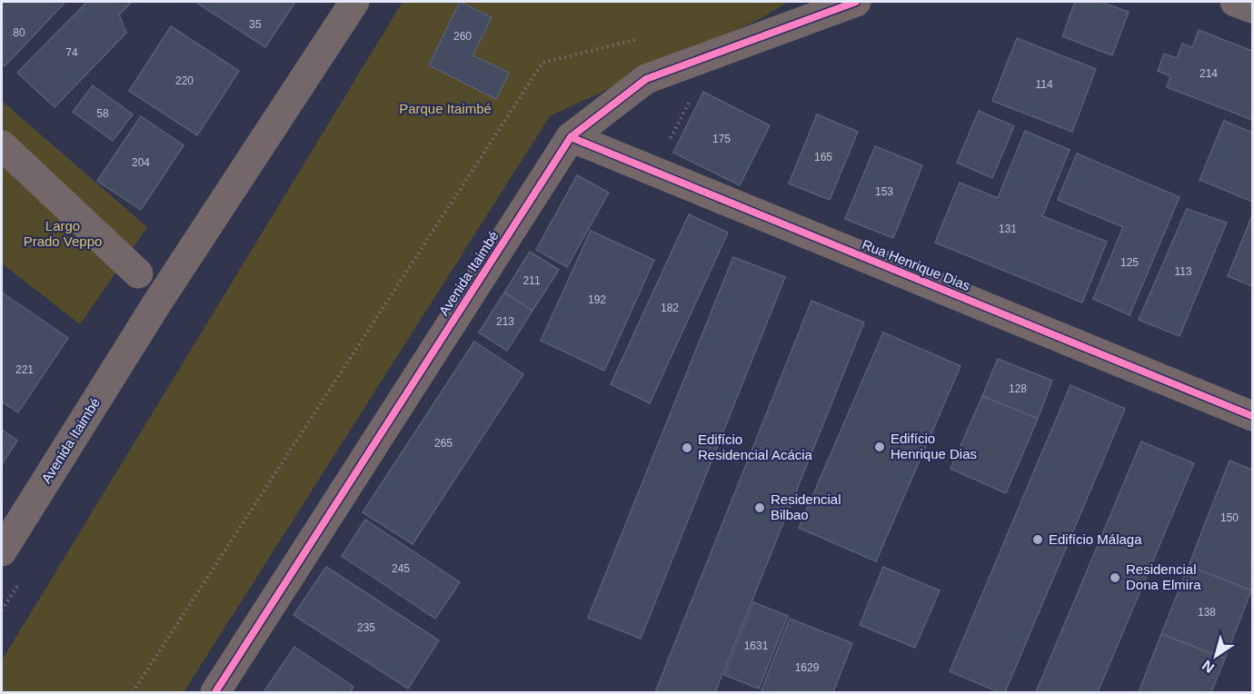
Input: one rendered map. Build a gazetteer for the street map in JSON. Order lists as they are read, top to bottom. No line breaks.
{"streets":{"street":["Rua Henrique Dias","Avenida Itaimbé"]},"crossings":[["Rua Henrique Dias","Avenida Itaimbé"]],"parks":["Parque Itaimbé","Largo Prado Veppo"],"places":["Edifício Henrique Dias","Edifício Residencial Acácia","Residencial Bilbao","Edifício Málaga","Residencial Dona Elmira"],"house_numbers":["35","80","260","74","214","220","114","58","175","165","204","153","131","125","113","211","192","182","213","221","128","265","150","245","138","235","1631","1629"],"north":"bottom left"}
